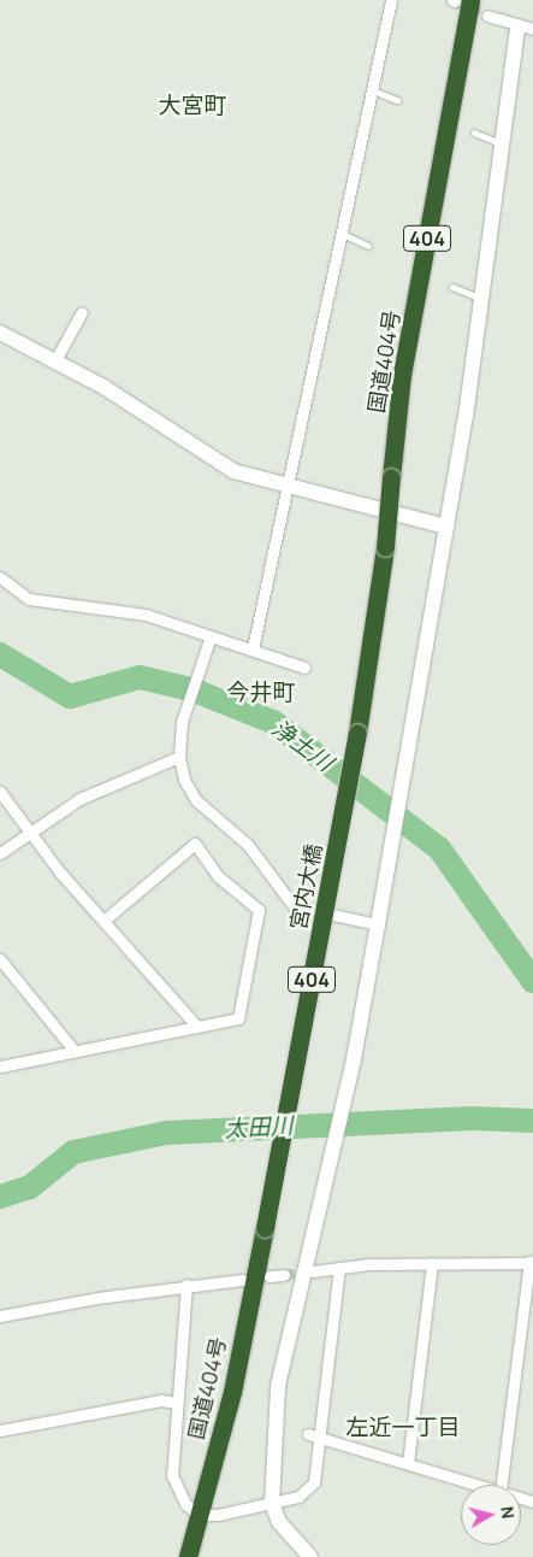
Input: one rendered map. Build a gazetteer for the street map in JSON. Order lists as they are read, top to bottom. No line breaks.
{"streets":{"highway":["404","国道404号","宮内大橋"]},"crossings":[["国道404号","宮内大橋"]],"districts":["大宮町","今井町","左近一丁目"],"water":["浄土川","太田川"],"north":"right"}
